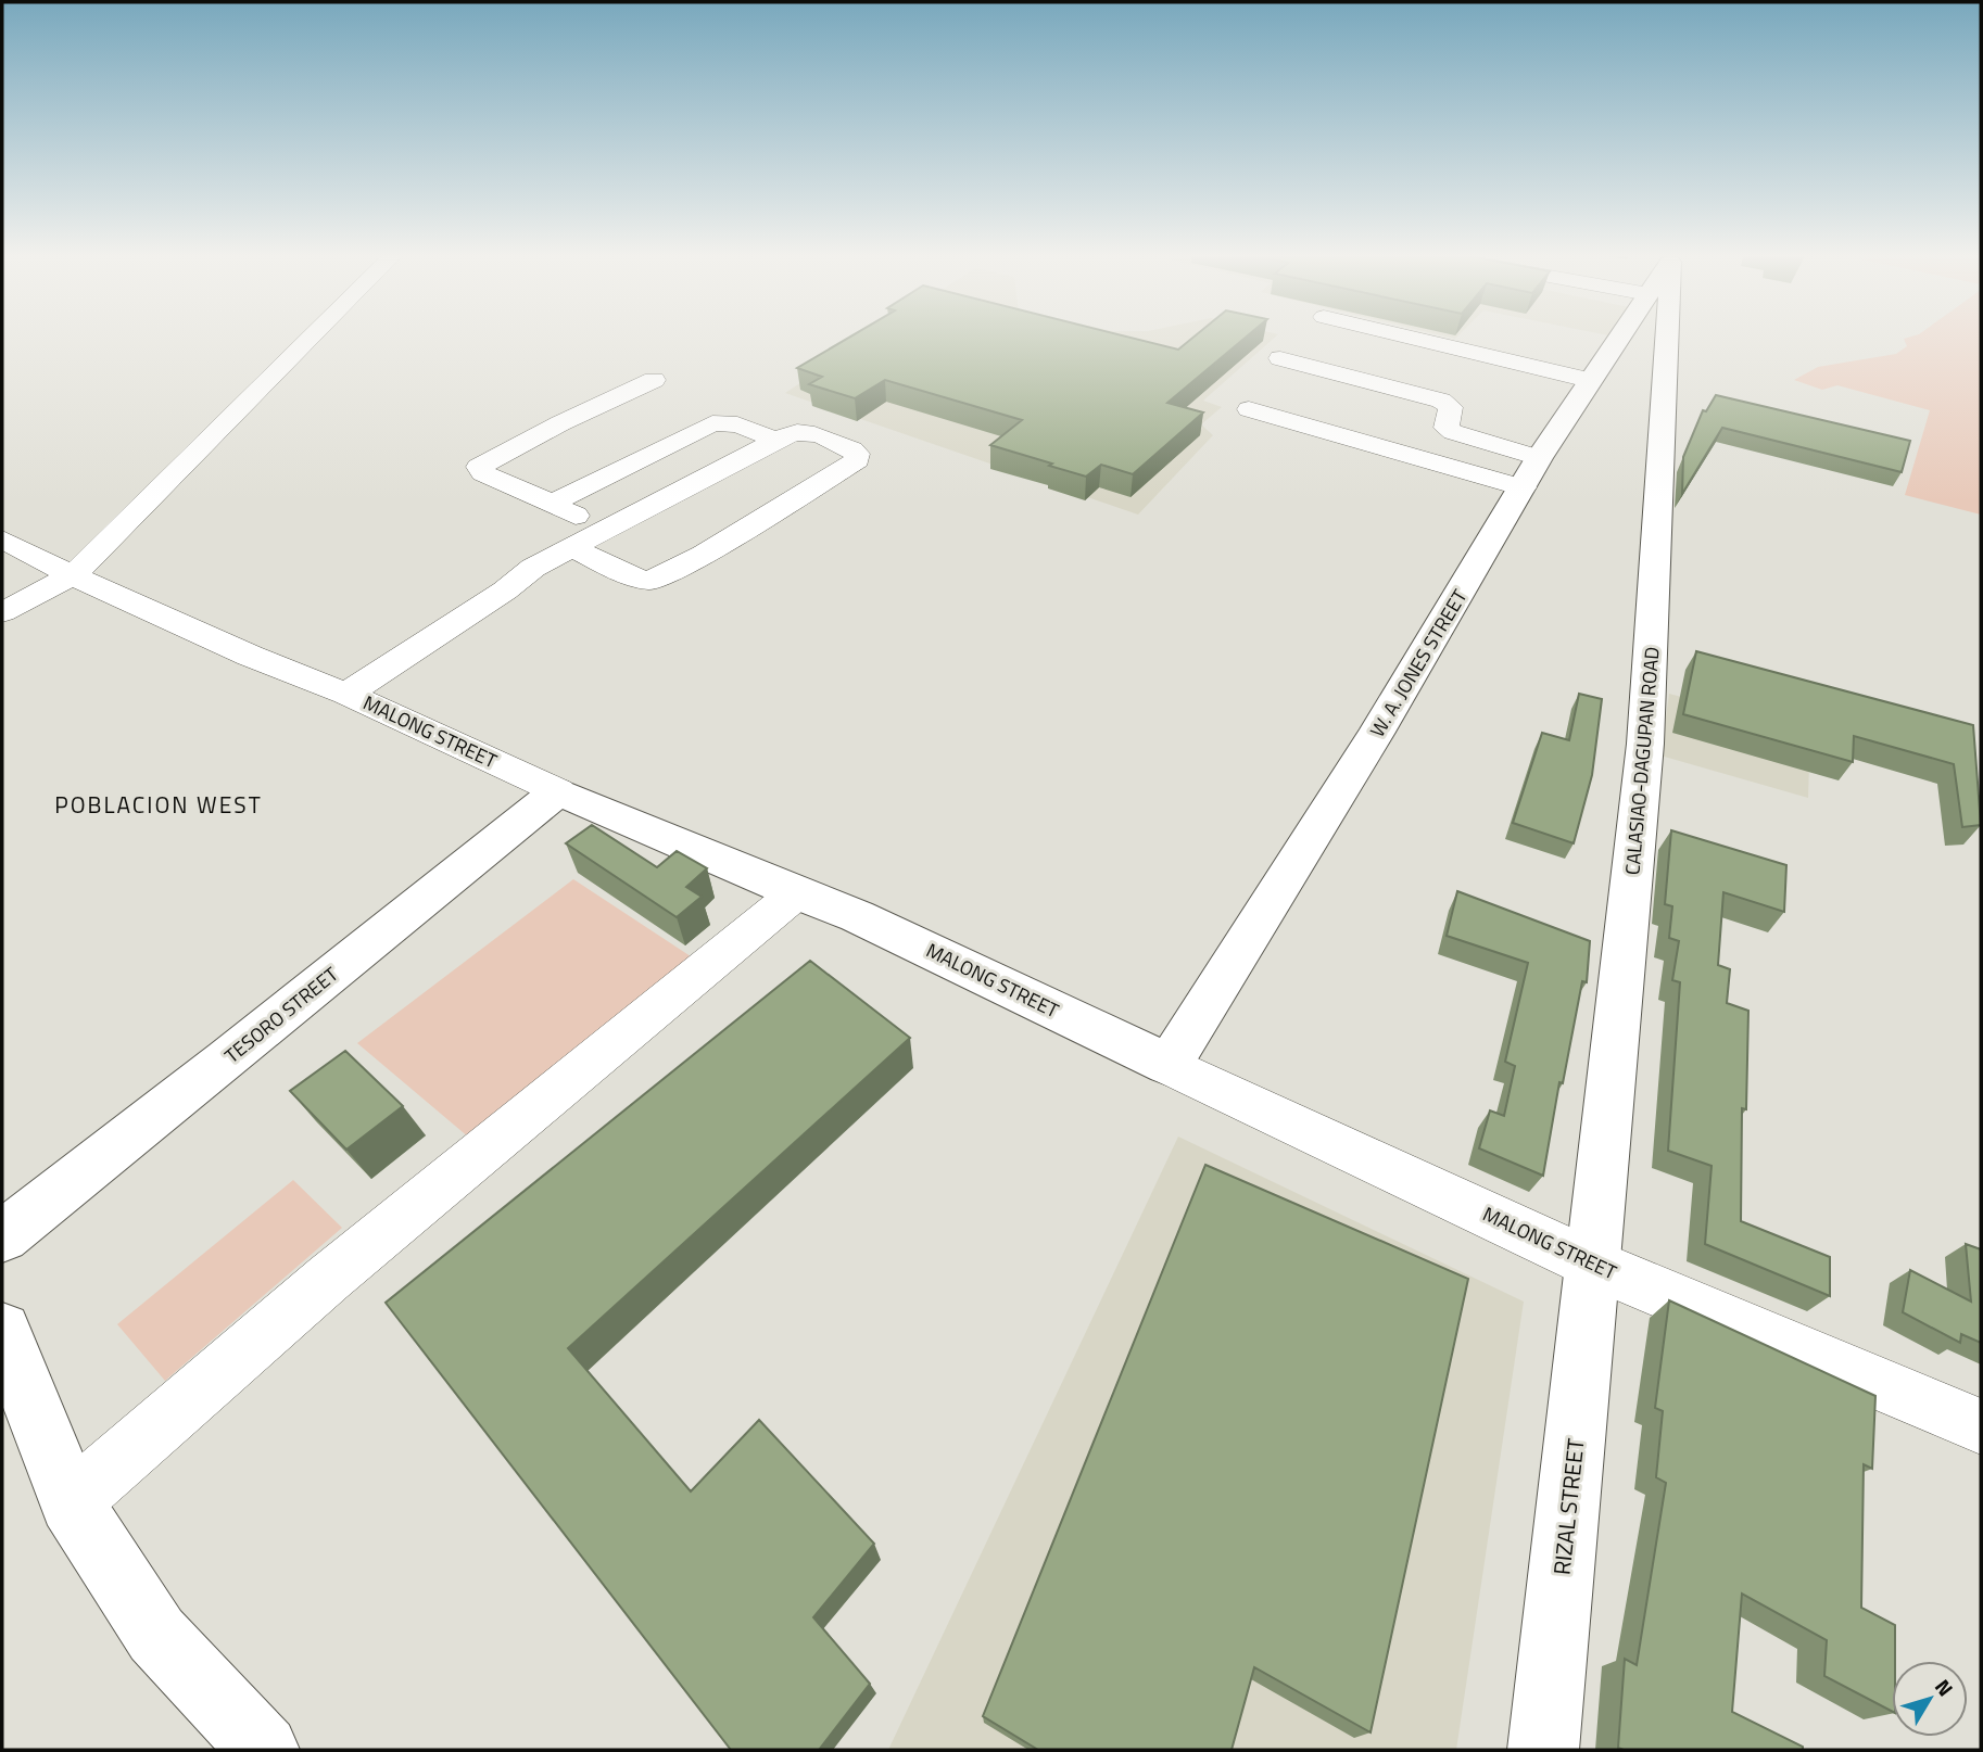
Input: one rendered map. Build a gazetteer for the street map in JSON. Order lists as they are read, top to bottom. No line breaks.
{"streets":{"main road":["W. A. JONES STREET","MALONG STREET","CALASIAO-DAGUPAN ROAD","TESORO STREET","RIZAL STREET"]},"crossings":[["W. A. JONES STREET","MALONG STREET"],["MALONG STREET","CALASIAO-DAGUPAN ROAD"],["MALONG STREET","TESORO STREET"],["MALONG STREET","RIZAL STREET"],["CALASIAO-DAGUPAN ROAD","RIZAL STREET"]],"districts":["POBLACION WEST"],"north":"top right"}
